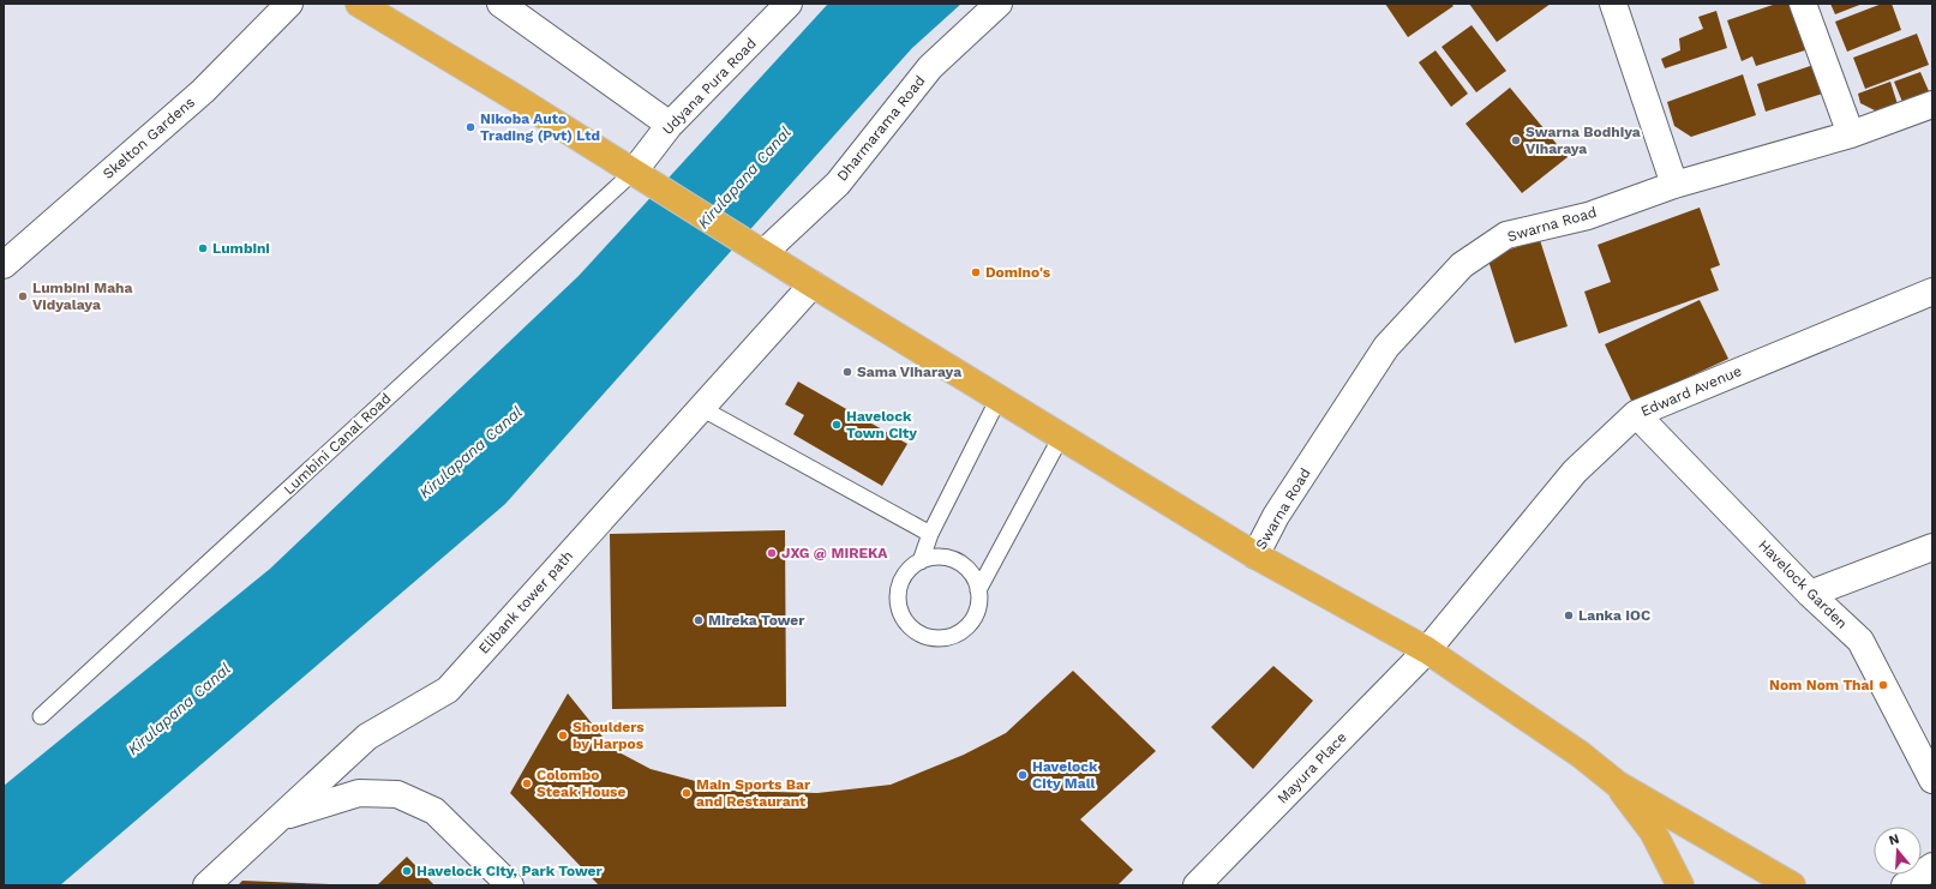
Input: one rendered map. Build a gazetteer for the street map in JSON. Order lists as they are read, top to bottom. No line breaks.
{"streets":{"street":["Udyana Pura Road","Dharmarama Road","Skelton Gardens","Swarna Road","Edward Avenue","Havelock Garden","Elibank tower path","Mayura Place"],"lane":["Lumbini Canal Road"]},"crossings":[["Udyana Pura Road","Lumbini Canal Road"],["Edward Avenue","Havelock Garden"],["Edward Avenue","Mayura Place"]],"water":["Kirulapana Canal"],"places":["Nikoba Auto Trading (Pvt) Ltd","Swarna Bodhiya Viharaya","Lumbini","Domino's","Lumbini Maha Vidyalaya","Sama Viharaya","Havelock Town City","JXG @ MIREKA","Lanka IOC","Mireka Tower","Nom Nom Thai","Shoulders by Harpos","Havelock City Mall","Colombo Steak House","Main Sports Bar and Restaurant","Havelock City, Park Tower"],"north":"top"}
